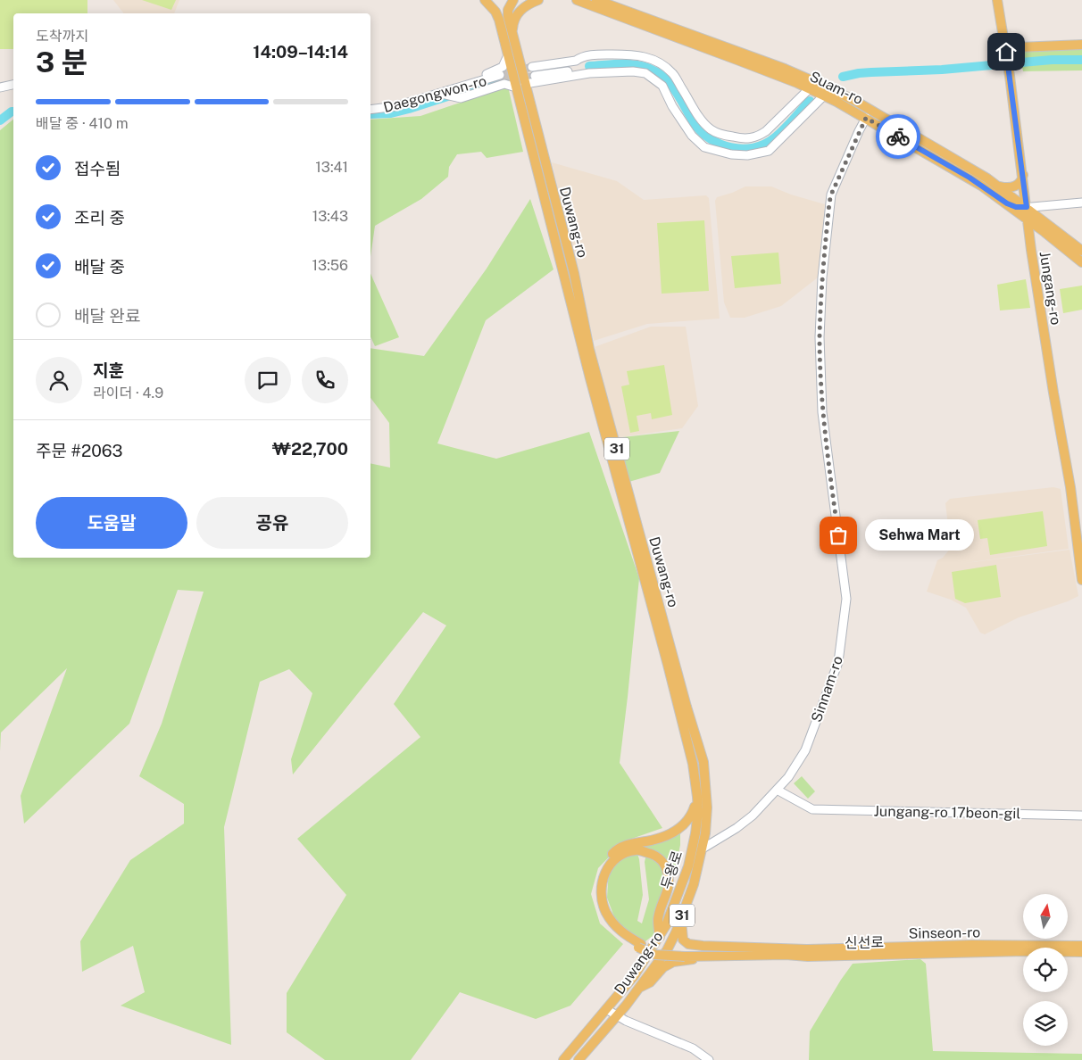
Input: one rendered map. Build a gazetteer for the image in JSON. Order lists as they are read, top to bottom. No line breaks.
{"streets":{"main road":["Suam-ro","Duwang-ro","Jungang-ro","31","두왕로","Sinseon-ro","신선로"],"street":["Daegongwon-ro","Sinnam-ro","Jungang-ro 17beon-gil"]},"crossings":[["Suam-ro","Jungang-ro"],["Suam-ro","Sinnam-ro"],["Duwang-ro","Sinnam-ro"],["Duwang-ro","두왕로"],["Sinnam-ro","Jungang-ro 17beon-gil"],["Sinseon-ro","신선로"]],"places":["Sehwa Mart"],"north":"top","page":{"heading":["3 분","도착까지","14:09–14:14"],"panel":["지훈","라이더 · 4.9","주문 #2063","₩22,700"],"bar":"배달 중 · 410 m","list":[["접수됨","13:41"],["조리 중","13:43"],["배달 중","13:56"],"배달 완료"],"buttons":["도움말","공유"],"bubble":"Sehwa Mart"}}
